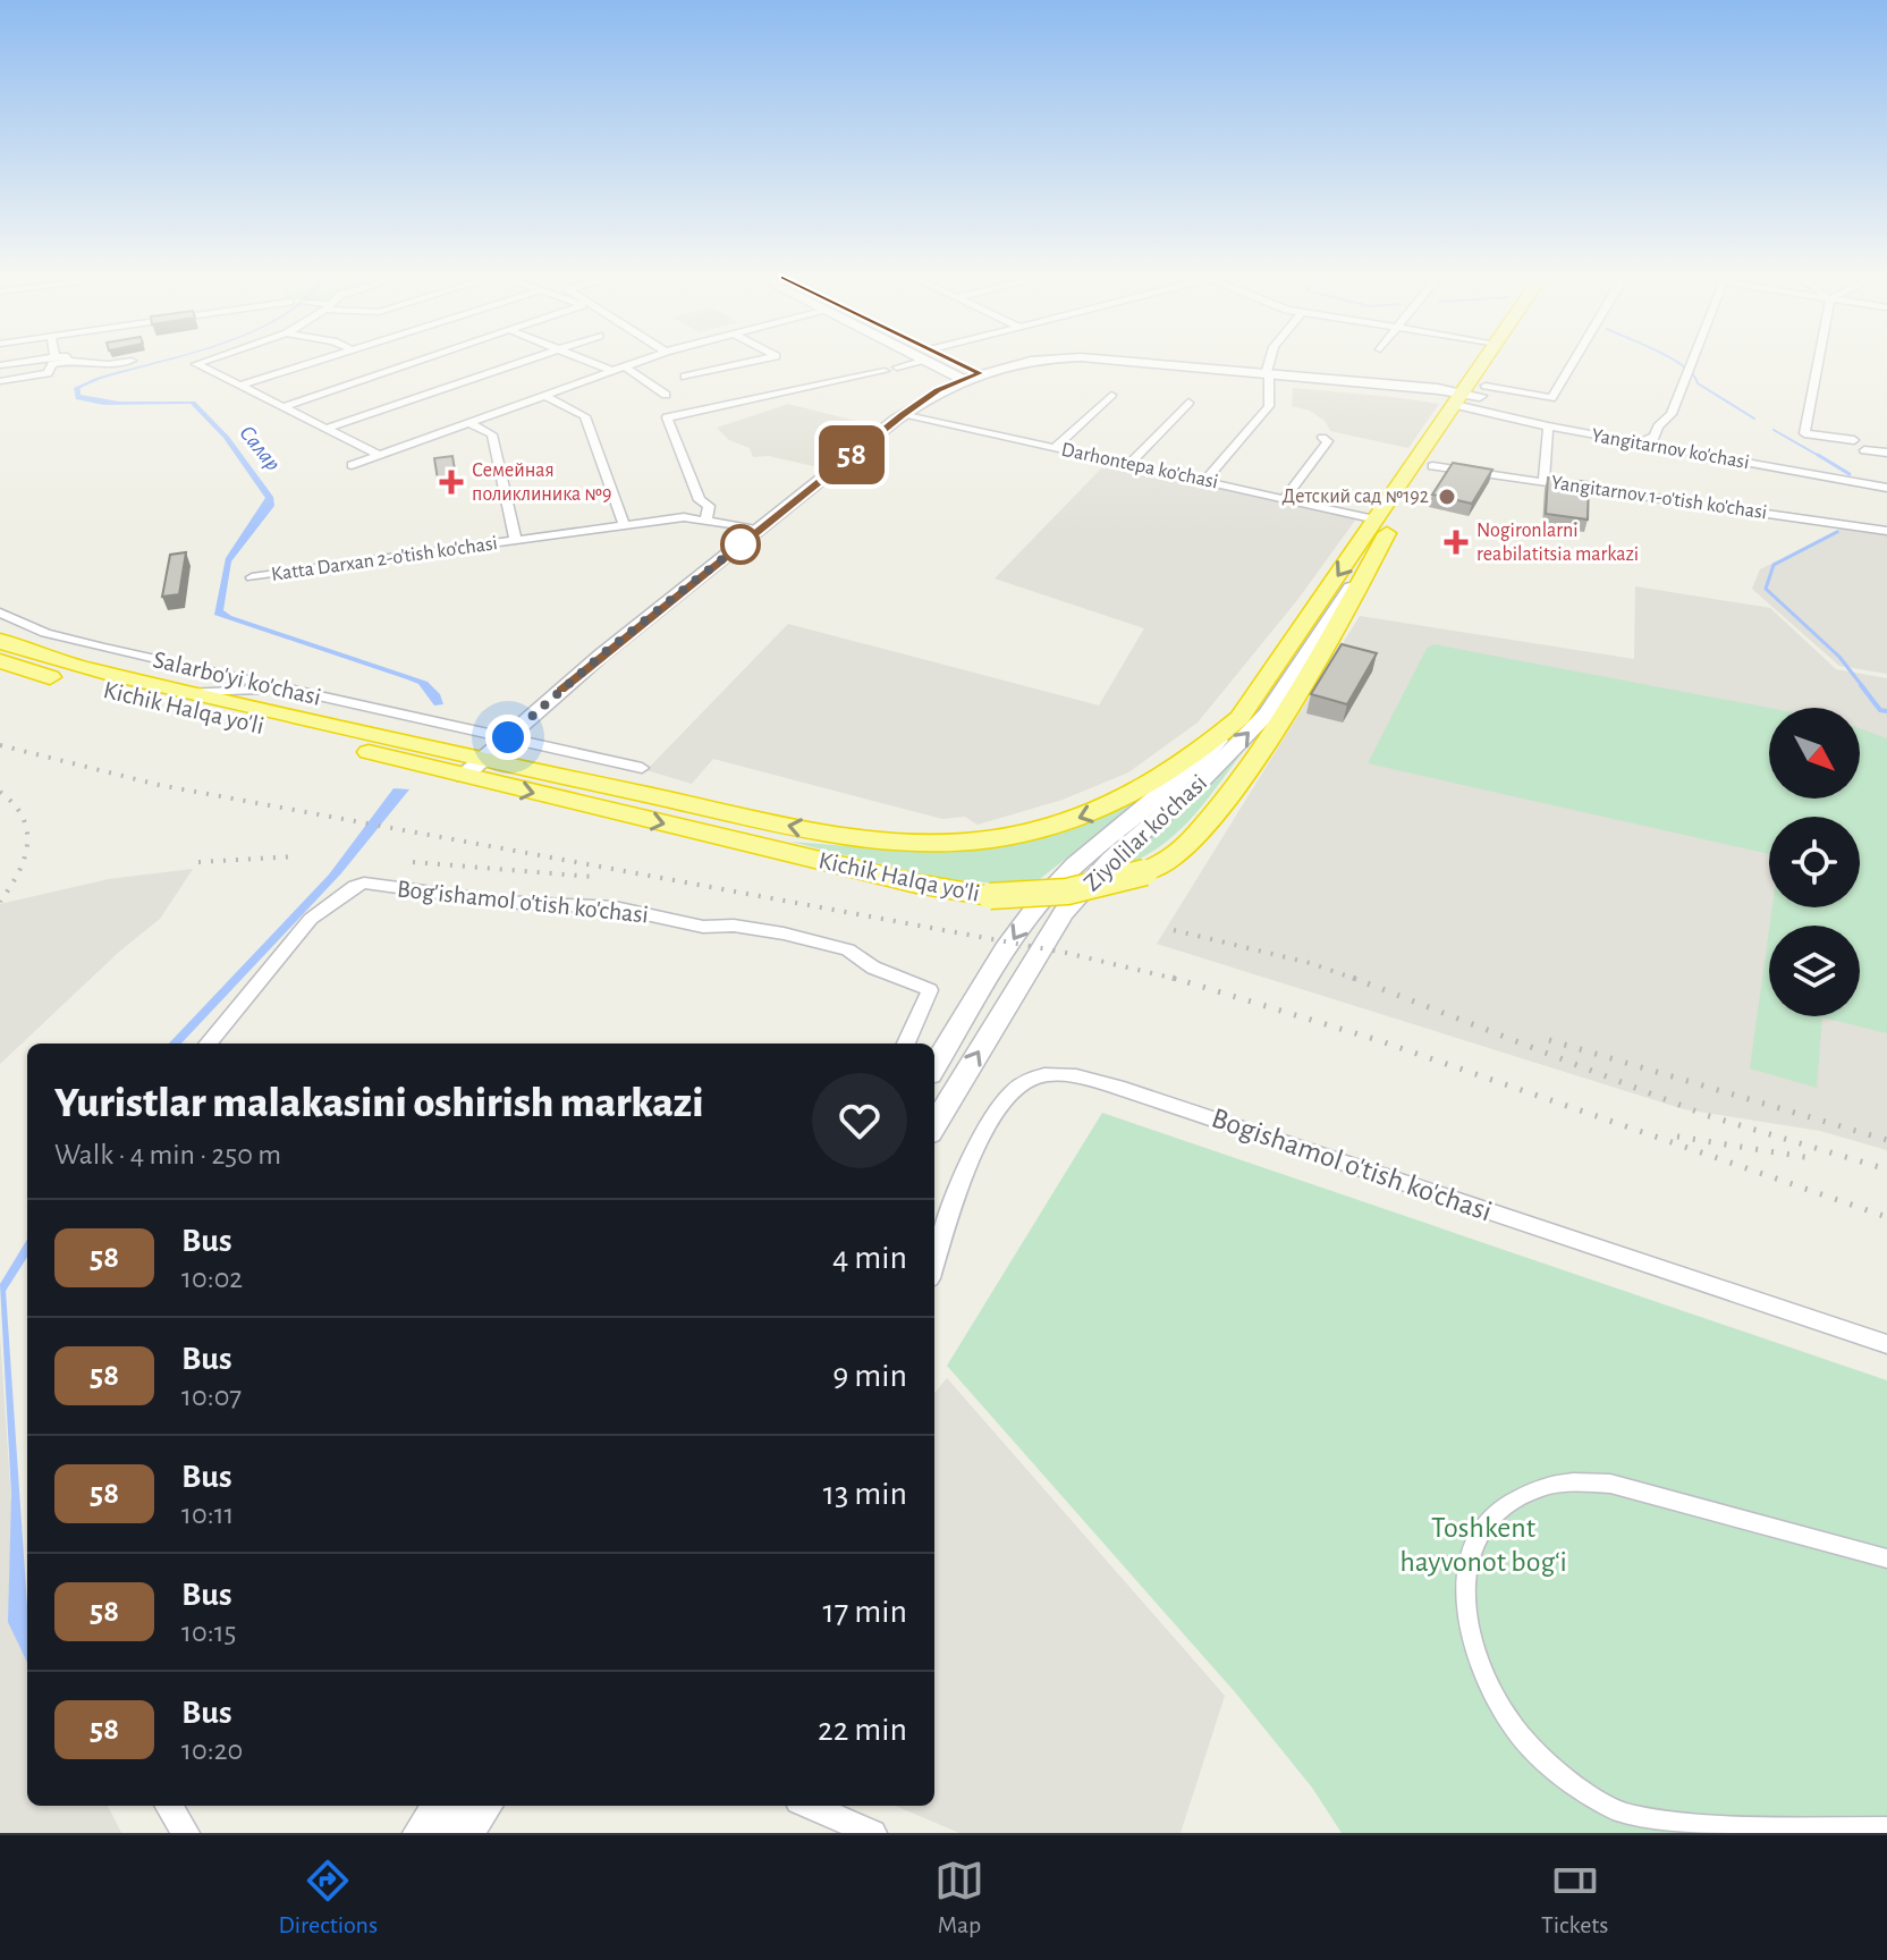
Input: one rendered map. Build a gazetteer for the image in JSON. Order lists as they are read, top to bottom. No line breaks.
{"streets":{"highway":["Kichik Halqa yo'li"],"main road":["Ziyolilar ko'chasi"],"street":["Yangitarnov ko'chasi","Darhontepa ko'chasi","Yangitarnov 1-o'tish ko'chasi","Katta Darxan 2-o'tish ko'chasi","Salarbo'yi ko'chasi","Bog'ishamol o'tish ko'chasi","Bogishamol o'tish ko'chasi"]},"crossings":[["Yangitarnov ko'chasi","Kichik Halqa yo'li"],["Darhontepa ko'chasi","Kichik Halqa yo'li"],["Darhontepa ko'chasi","Ziyolilar ko'chasi"],["Yangitarnov 1-o'tish ko'chasi","Kichik Halqa yo'li"],["Kichik Halqa yo'li","Ziyolilar ko'chasi"]],"water":["Салар"],"parks":["Toshkent hayvonot bogʻi"],"places":{"health":["Семейная поликлиника №9","Nogironlarni reabilatitsia markazi"],"other":["Детский сад №192"]},"lines":["bus line 58"],"north":"bottom right","page":{"on_map":"58","heading":["Yuristlar malakasini oshirish markazi","Walk · 4 min · 250 m"],"list":[{"mark":"58","name":"Bus","note":"10:02","value":"4 min"},{"mark":"58","name":"Bus","note":"10:07","value":"9 min"},{"mark":"58","name":"Bus","note":"10:11","value":"13 min"},{"mark":"58","name":"Bus","note":"10:15","value":"17 min"},{"mark":"58","name":"Bus","note":"10:20","value":"22 min"}],"tabs":["Directions","Map","Tickets"]}}
